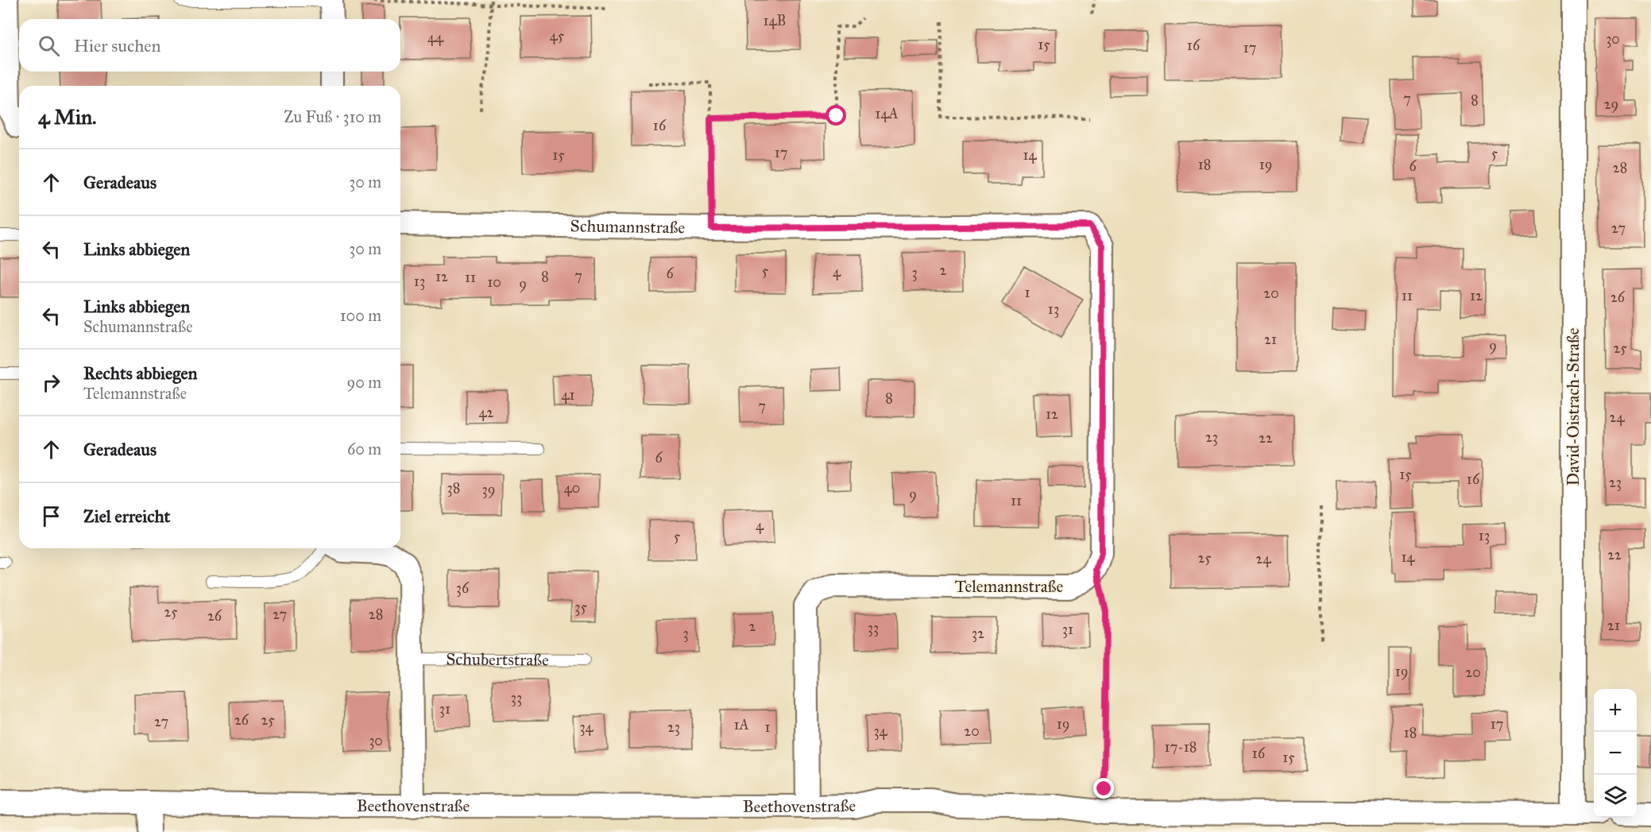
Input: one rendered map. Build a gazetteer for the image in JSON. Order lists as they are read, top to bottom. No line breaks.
{"streets":{"street":["Schumannstraße","David-Oistrach-Straße","Telemannstraße","Beethovenstraße"],"lane":["Schubertstraße"]},"crossings":[["Schumannstraße","Telemannstraße"],["David-Oistrach-Straße","Beethovenstraße"],["Telemannstraße","Beethovenstraße"]],"house_numbers":["14B","45","44","30","15","16","17","7","8","29","14A","16","17","5","15","14","18","19","6","28","27","2","5","4","3","6","7","12","8","11","13","10","9","1","20","11","12","26","13","21","9","25","41","8","7","42","12","24","23","22","6","15","16","23","38","40","39","9","11","4","13","5","22","14","25","24","36","35","25","27","28","26","21","2","33","31","3","32","19","20","33","31","26","25","27","19","17","1A","34","23","1","34","20","18","30","17-18","16","15"],"page":{"search":"Hier suchen","heading":["4 Min.","Zu Fuß · 310 m"],"list":[["Geradeaus","30 m"],["Links abbiegen","30 m"],["Links abbiegen","Schumannstraße","100 m"],["Rechts abbiegen","Telemannstraße","90 m"],["Geradeaus","60 m"],"Ziel erreicht"],"map_buttons":["+","−"]}}
